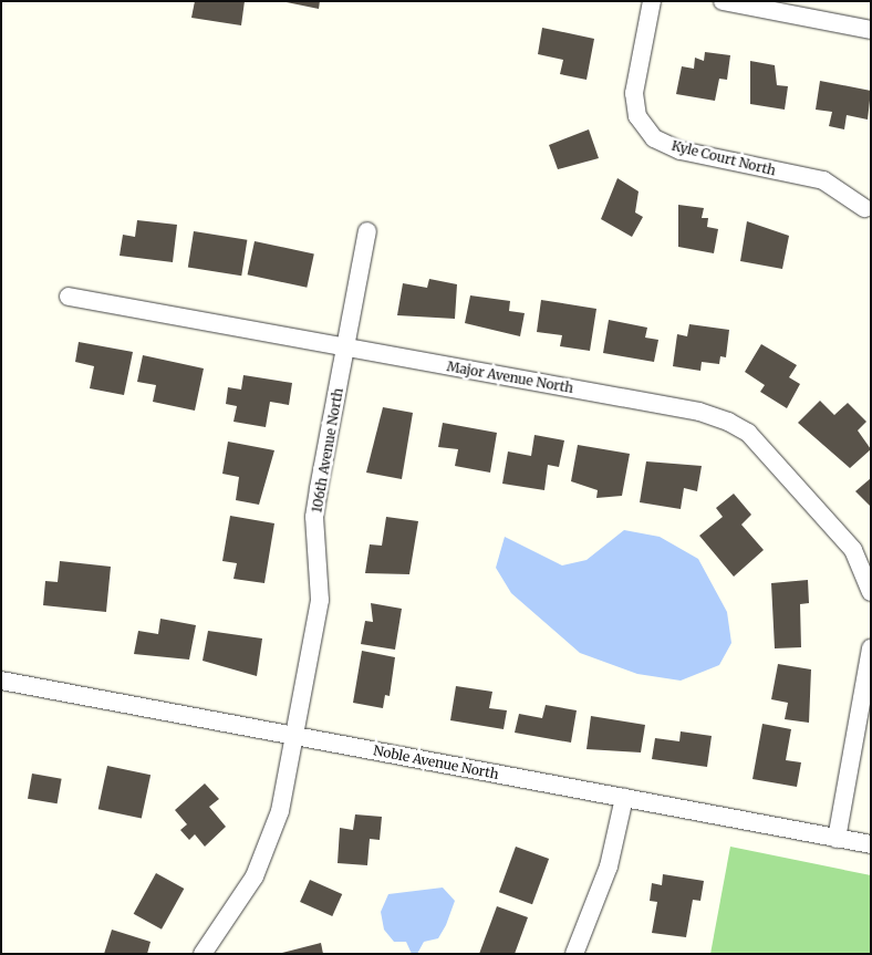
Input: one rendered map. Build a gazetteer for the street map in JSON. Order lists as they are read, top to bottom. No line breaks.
{"streets":{"street":["Kyle Court North","Major Avenue North","106th Avenue North","Noble Avenue North"]},"crossings":[["Major Avenue North","106th Avenue North"],["106th Avenue North","Noble Avenue North"]]}
